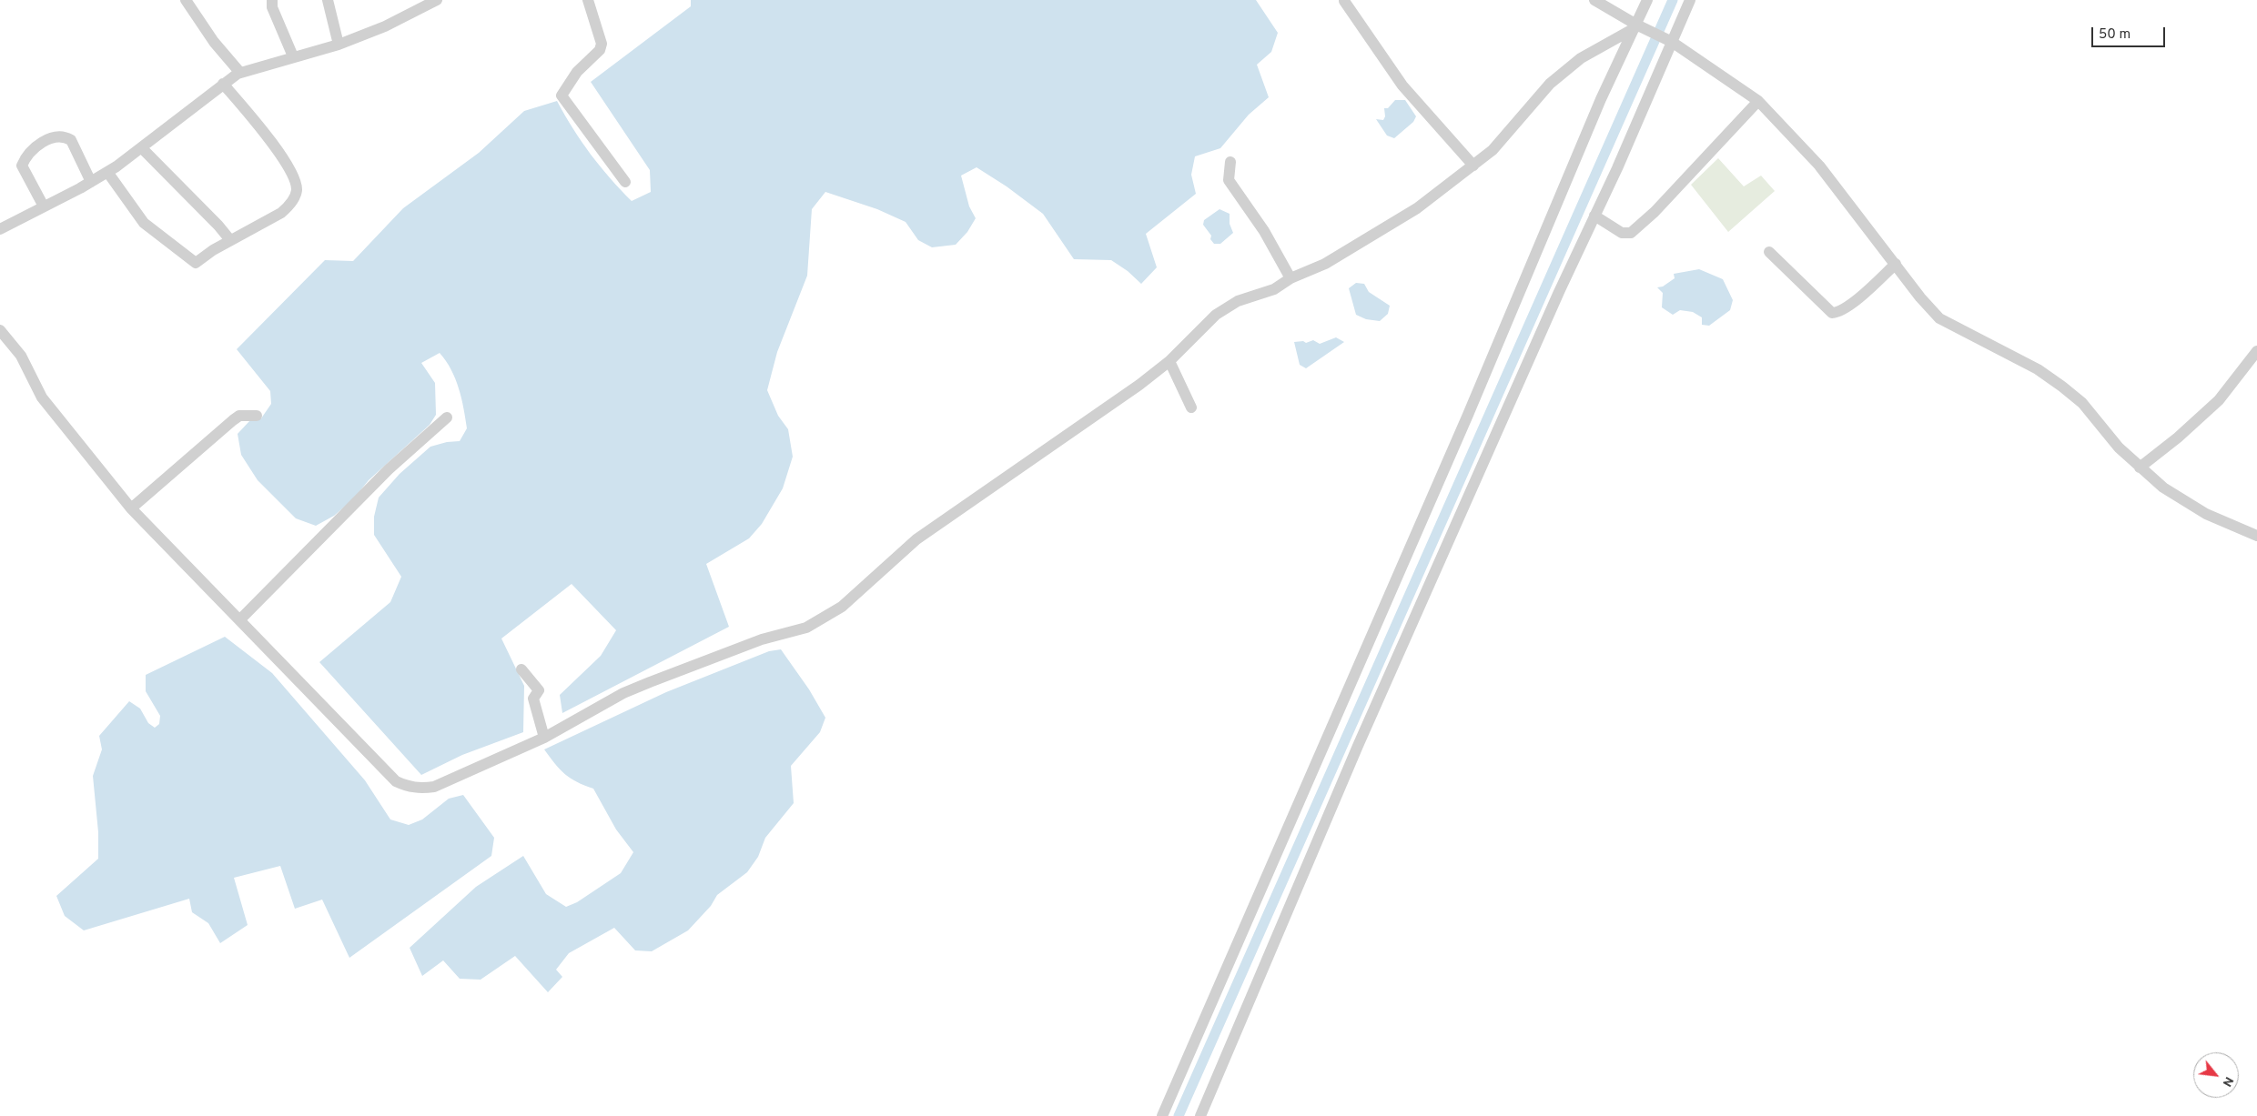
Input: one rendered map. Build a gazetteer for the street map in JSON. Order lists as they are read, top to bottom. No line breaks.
{"scale_bar":"50 m","north":"bottom right"}
